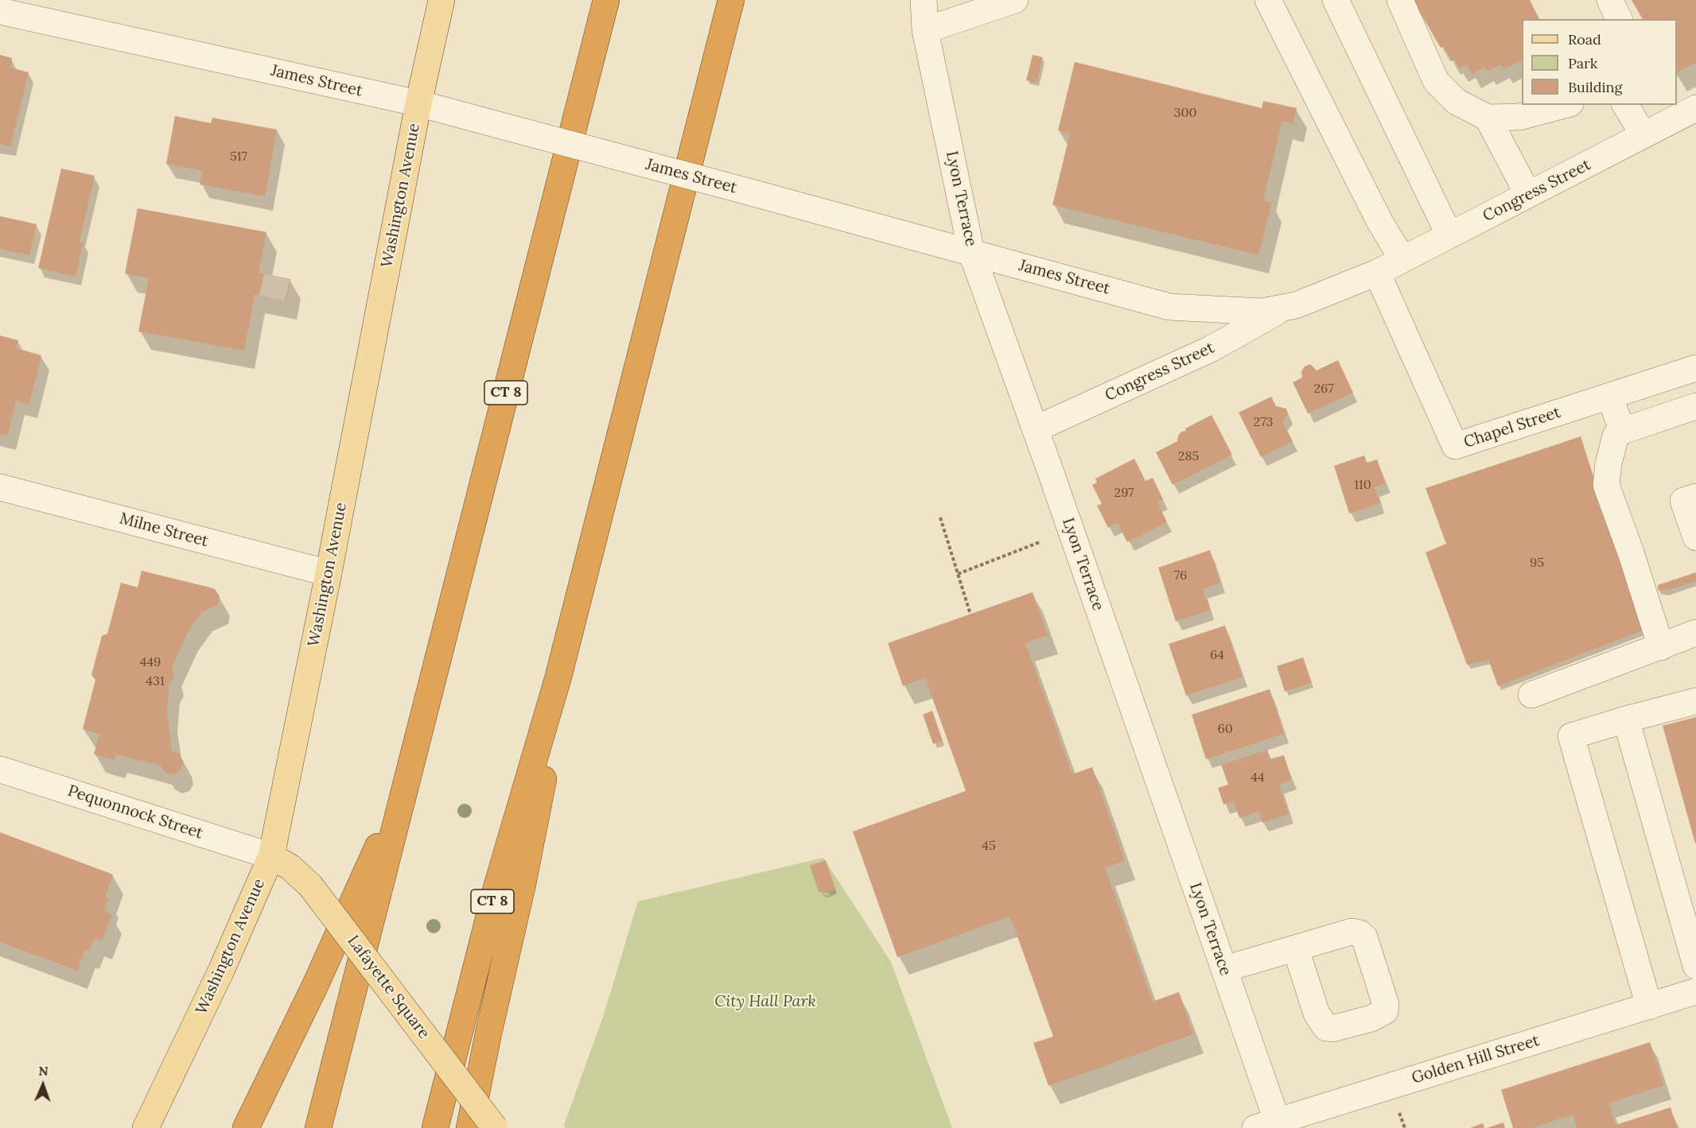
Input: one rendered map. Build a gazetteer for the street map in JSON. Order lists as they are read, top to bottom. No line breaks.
{"streets":{"highway":["CT 8"],"main road":["Washington Avenue","Lafayette Square"],"street":["James Street","Congress Street","Lyon Terrace","Chapel Street","Milne Street","Pequonnock Street","Golden Hill Street"]},"crossings":[["James Street","Congress Street"],["James Street","Washington Avenue"],["James Street","Lyon Terrace"],["James Street","Chapel Street"],["Congress Street","Lyon Terrace"],["Congress Street","Chapel Street"],["Washington Avenue","Milne Street"],["Washington Avenue","Pequonnock Street"],["Washington Avenue","Lafayette Square"],["Lyon Terrace","Golden Hill Street"],["Pequonnock Street","Lafayette Square"]],"parks":["City Hall Park"],"house_numbers":["300","517","267","273","285","110","297","95","76","64","449","431","60","44","45"],"legend":["Road","Park","Building"],"north":"top"}
